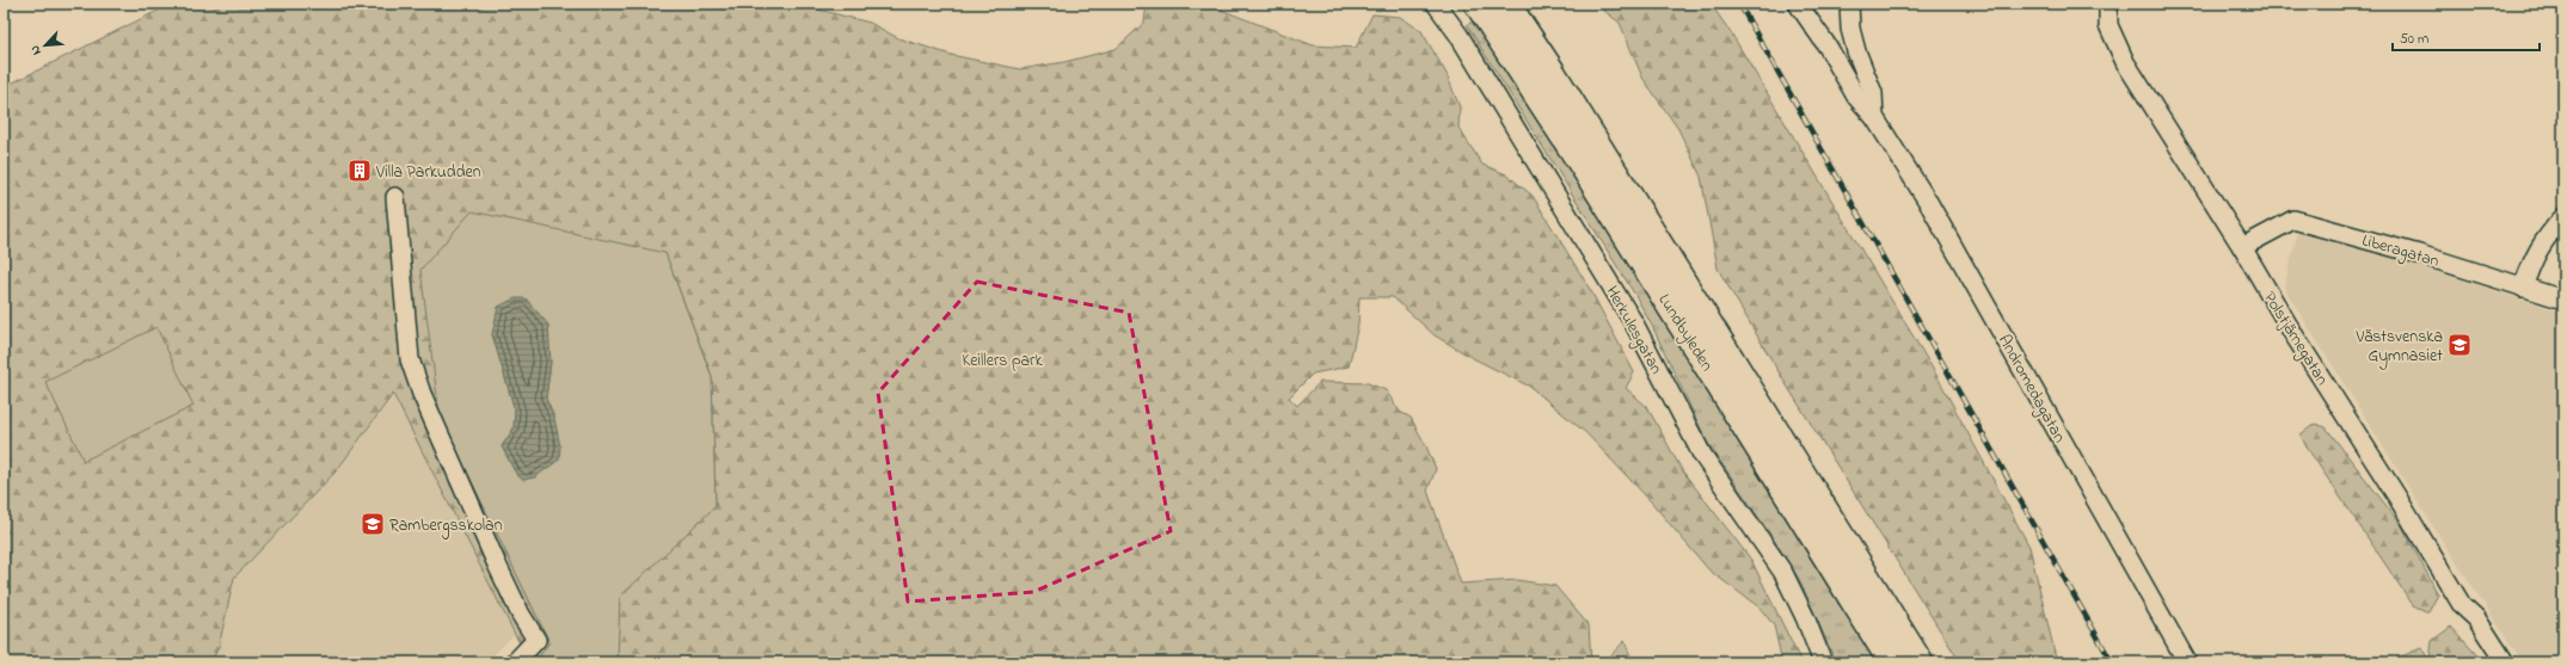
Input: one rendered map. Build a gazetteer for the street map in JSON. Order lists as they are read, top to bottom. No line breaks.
{"streets":{"highway":["Lundbyleden"],"street":["Liberagatan","Herkulesgatan","Polstjärnegatan","Andromedagatan"]},"crossings":[["Liberagatan","Polstjärnegatan"]],"parks":["Keillers park"],"places":{"building":["Villa Parkudden"],"school or university":["Västsvenska Gymnasiet","Rambergsskolan"]},"scale_bar":"50 m","north":"bottom left"}
